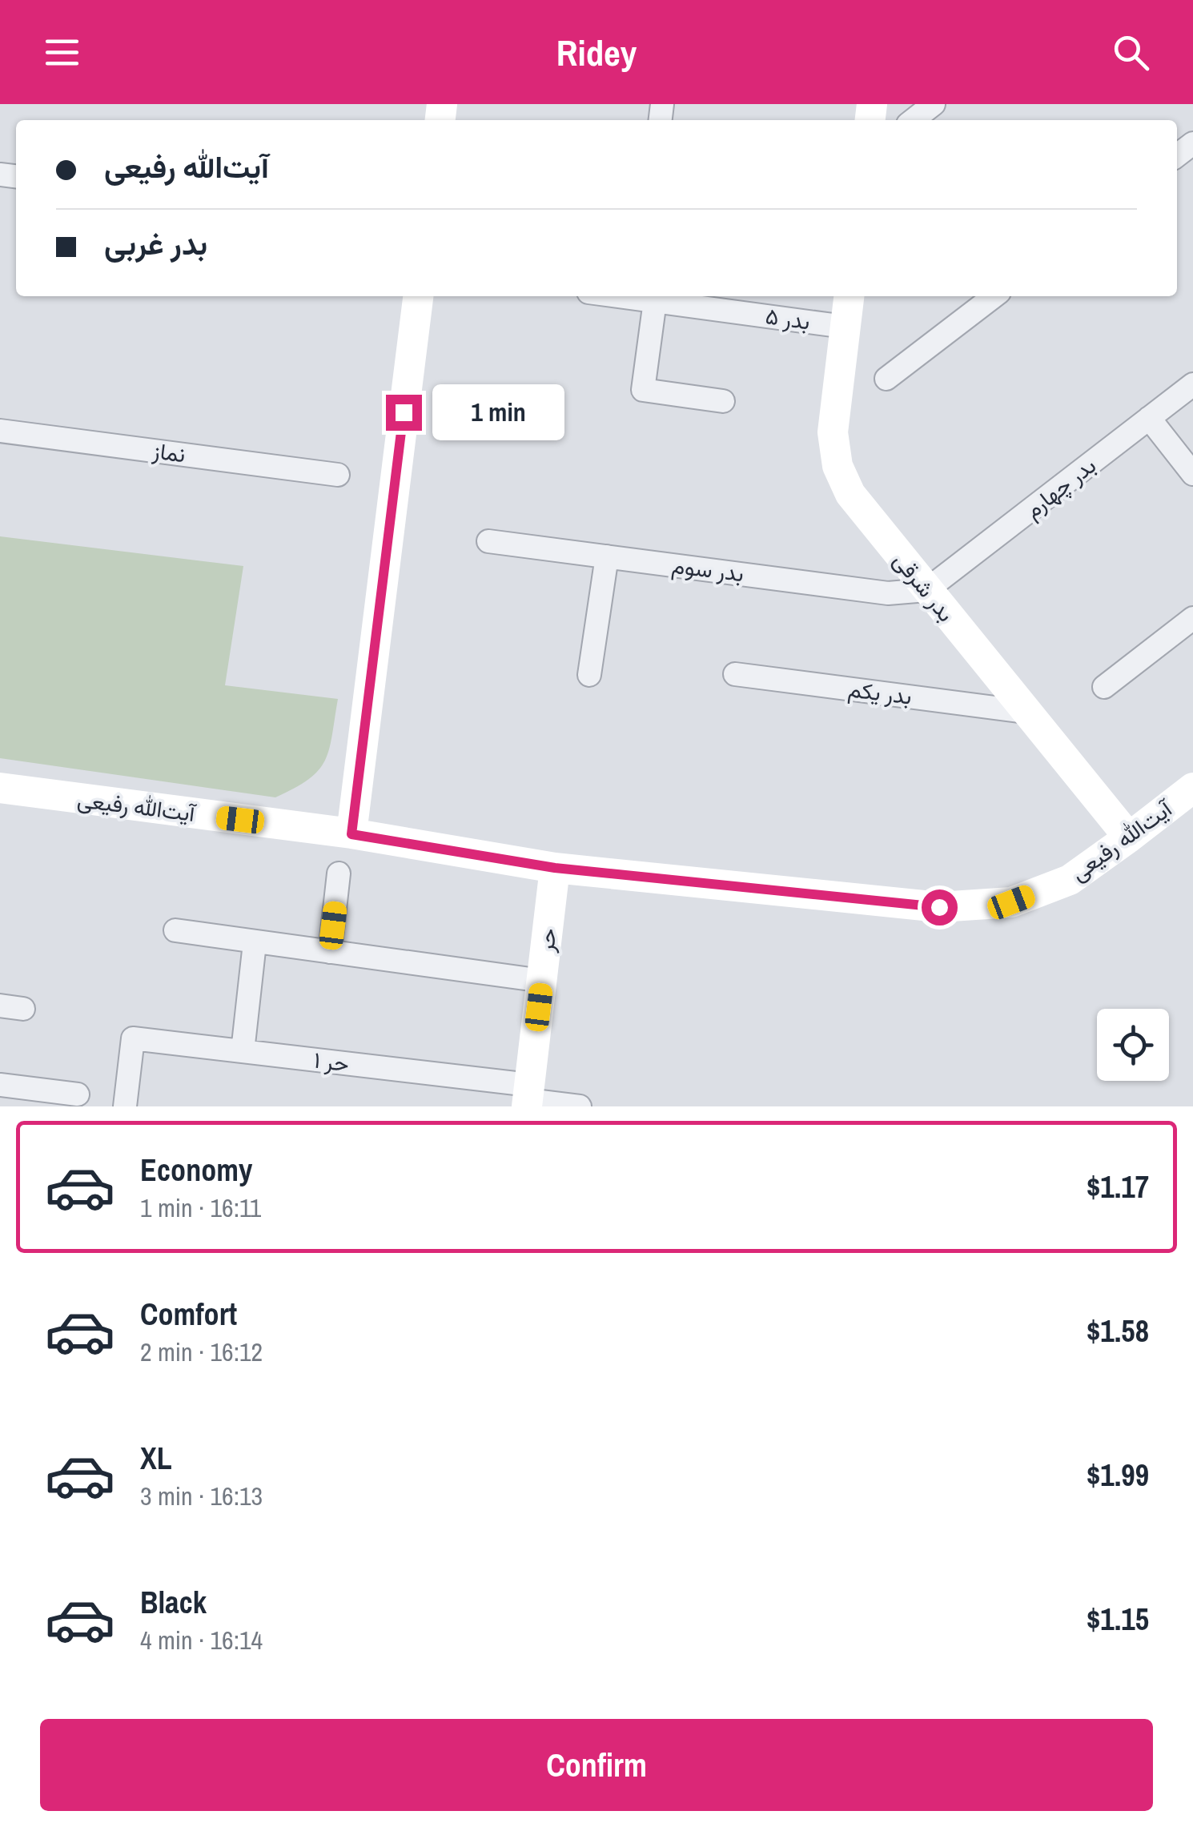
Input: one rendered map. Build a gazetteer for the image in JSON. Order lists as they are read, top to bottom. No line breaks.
{"streets":{"street":["بدر ۵","نماز","بدر چهارم","بدر سوم","بدر شرقی","بدر یکم","آیت‌الله رفیعی","حر","حر ۱"]},"crossings":[["بدر ۵","بدر شرقی"],["بدر چهارم","بدر سوم"],["بدر چهارم","بدر شرقی"],["بدر سوم","بدر شرقی"],["بدر شرقی","بدر یکم"],["بدر شرقی","آیت‌الله رفیعی"],["آیت‌الله رفیعی","حر"],["حر","حر ۱"]],"page":{"header":"Ridey","banner":["آیت‌الله رفیعی","بدر غربی"],"bubble":"1 min","list":[{"name":"Economy","note":"1 min · 16:11","value":"$1.17"},{"name":"Comfort","note":"2 min · 16:12","value":"$1.58"},{"name":"XL","note":"3 min · 16:13","value":"$1.99"},{"name":"Black","note":"4 min · 16:14","value":"$1.15"}],"buttons":"Confirm"}}
